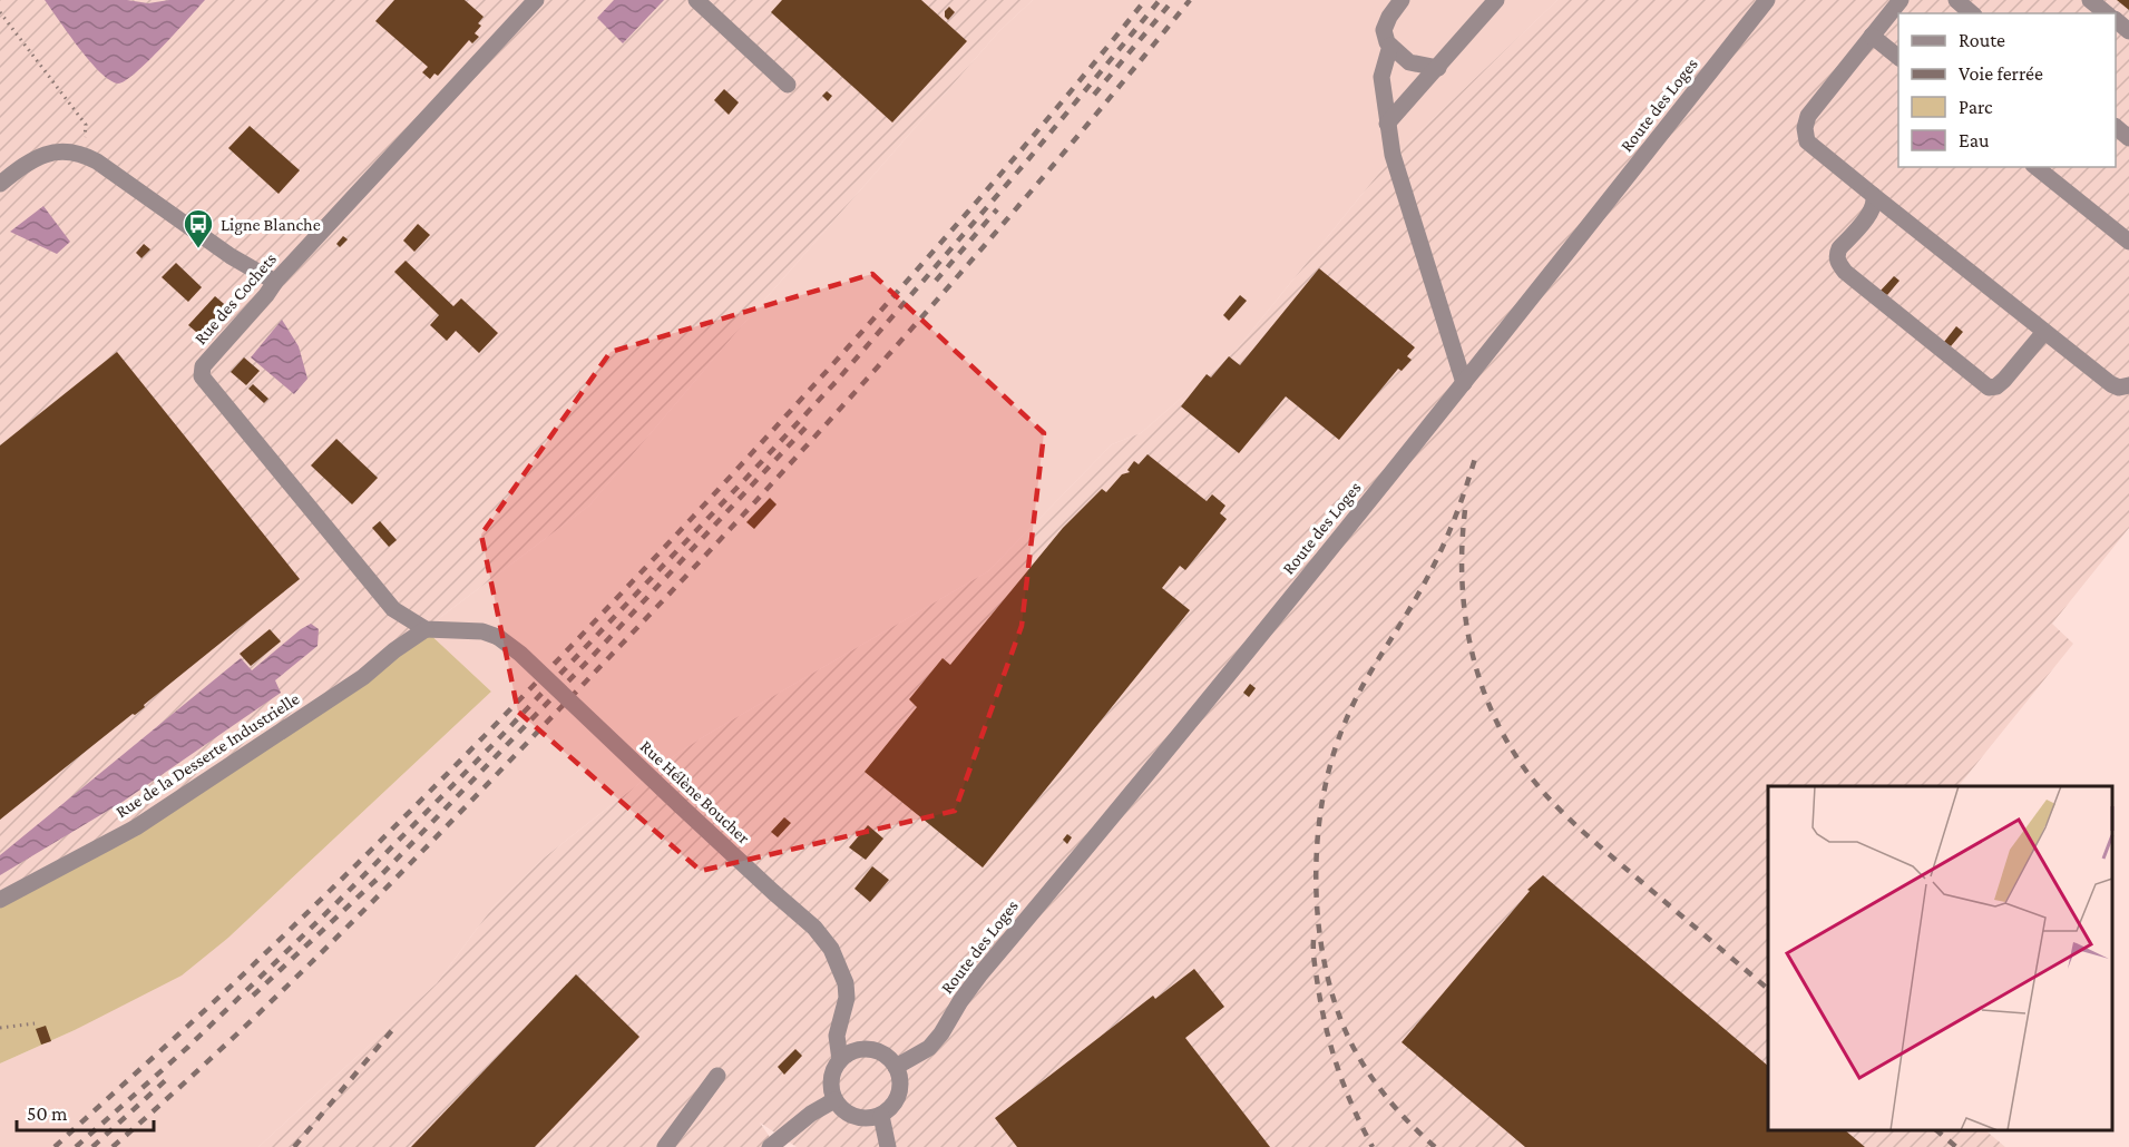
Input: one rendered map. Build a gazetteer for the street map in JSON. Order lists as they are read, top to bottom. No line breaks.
{"streets":{"street":["Route des Loges","Rue des Cochets","Rue de la Desserte Industrielle","Rue Hélène Boucher"]},"crossings":[["Route des Loges","Rue Hélène Boucher"],["Rue des Cochets","Rue de la Desserte Industrielle"],["Rue des Cochets","Rue Hélène Boucher"],["Rue de la Desserte Industrielle","Rue Hélène Boucher"]],"places":{"bus stop":["Ligne Blanche"]},"legend":["Route","Voie ferrée","Parc","Eau"],"scale_bar":"50 m"}
